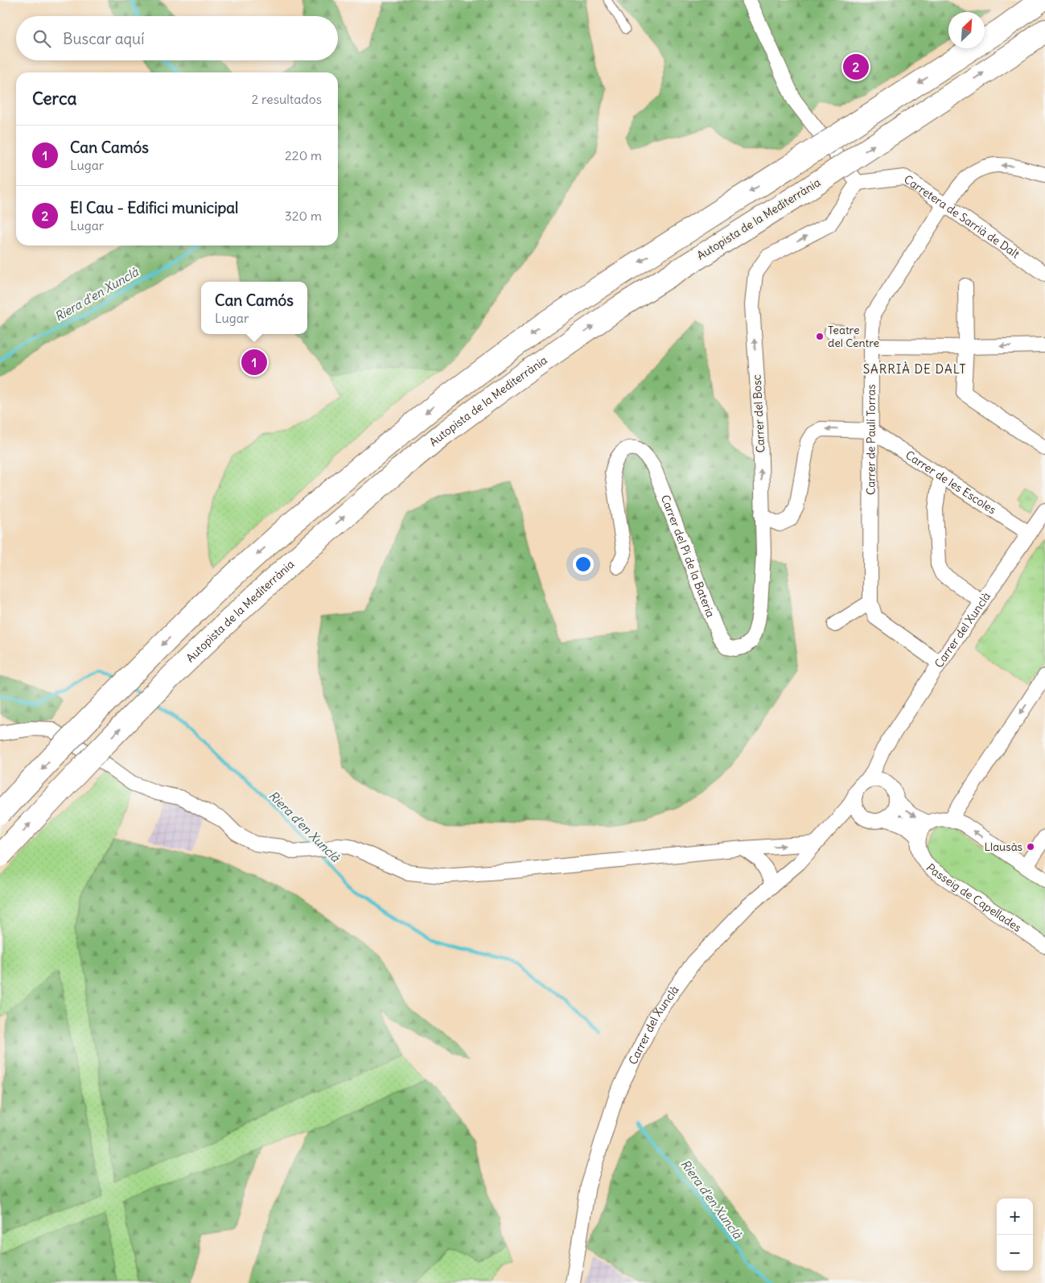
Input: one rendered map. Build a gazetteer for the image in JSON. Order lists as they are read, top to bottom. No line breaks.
{"streets":{"highway":["Autopista de la Mediterrània"],"street":["Carretera de Sarrià de Dalt","Carrer del Bosc","Carrer de Paulí Torras","Carrer de les Escoles","Carrer del Pi de la Bateria","Carrer del Xunclà","Passeig de Capellades"]},"crossings":[["Carretera de Sarrià de Dalt","Carrer del Bosc"],["Carretera de Sarrià de Dalt","Carrer de Paulí Torras"],["Carrer del Bosc","Carrer del Pi de la Bateria"],["Carrer de Paulí Torras","Carrer de les Escoles"],["Carrer de Paulí Torras","Carrer del Xunclà"],["Carrer de les Escoles","Carrer del Xunclà"]],"one_way":["Carrer del Bosc"],"districts":["SARRIÀ DE DALT"],"water":["Riera d'en Xunclà"],"places":["Teatre del Centre","Llausàs"],"north":"top right","page":{"search":"Buscar aquí","pins":["2","1"],"heading":["Cerca","2 resultados"],"list":[{"mark":"1","name":"Can Camós","note":"Lugar","value":"220 m"},{"mark":"2","name":"El Cau - Edifici municipal","note":"Lugar","value":"320 m"}],"popup":["Can Camós","Lugar"],"map_buttons":["+","−"]}}
